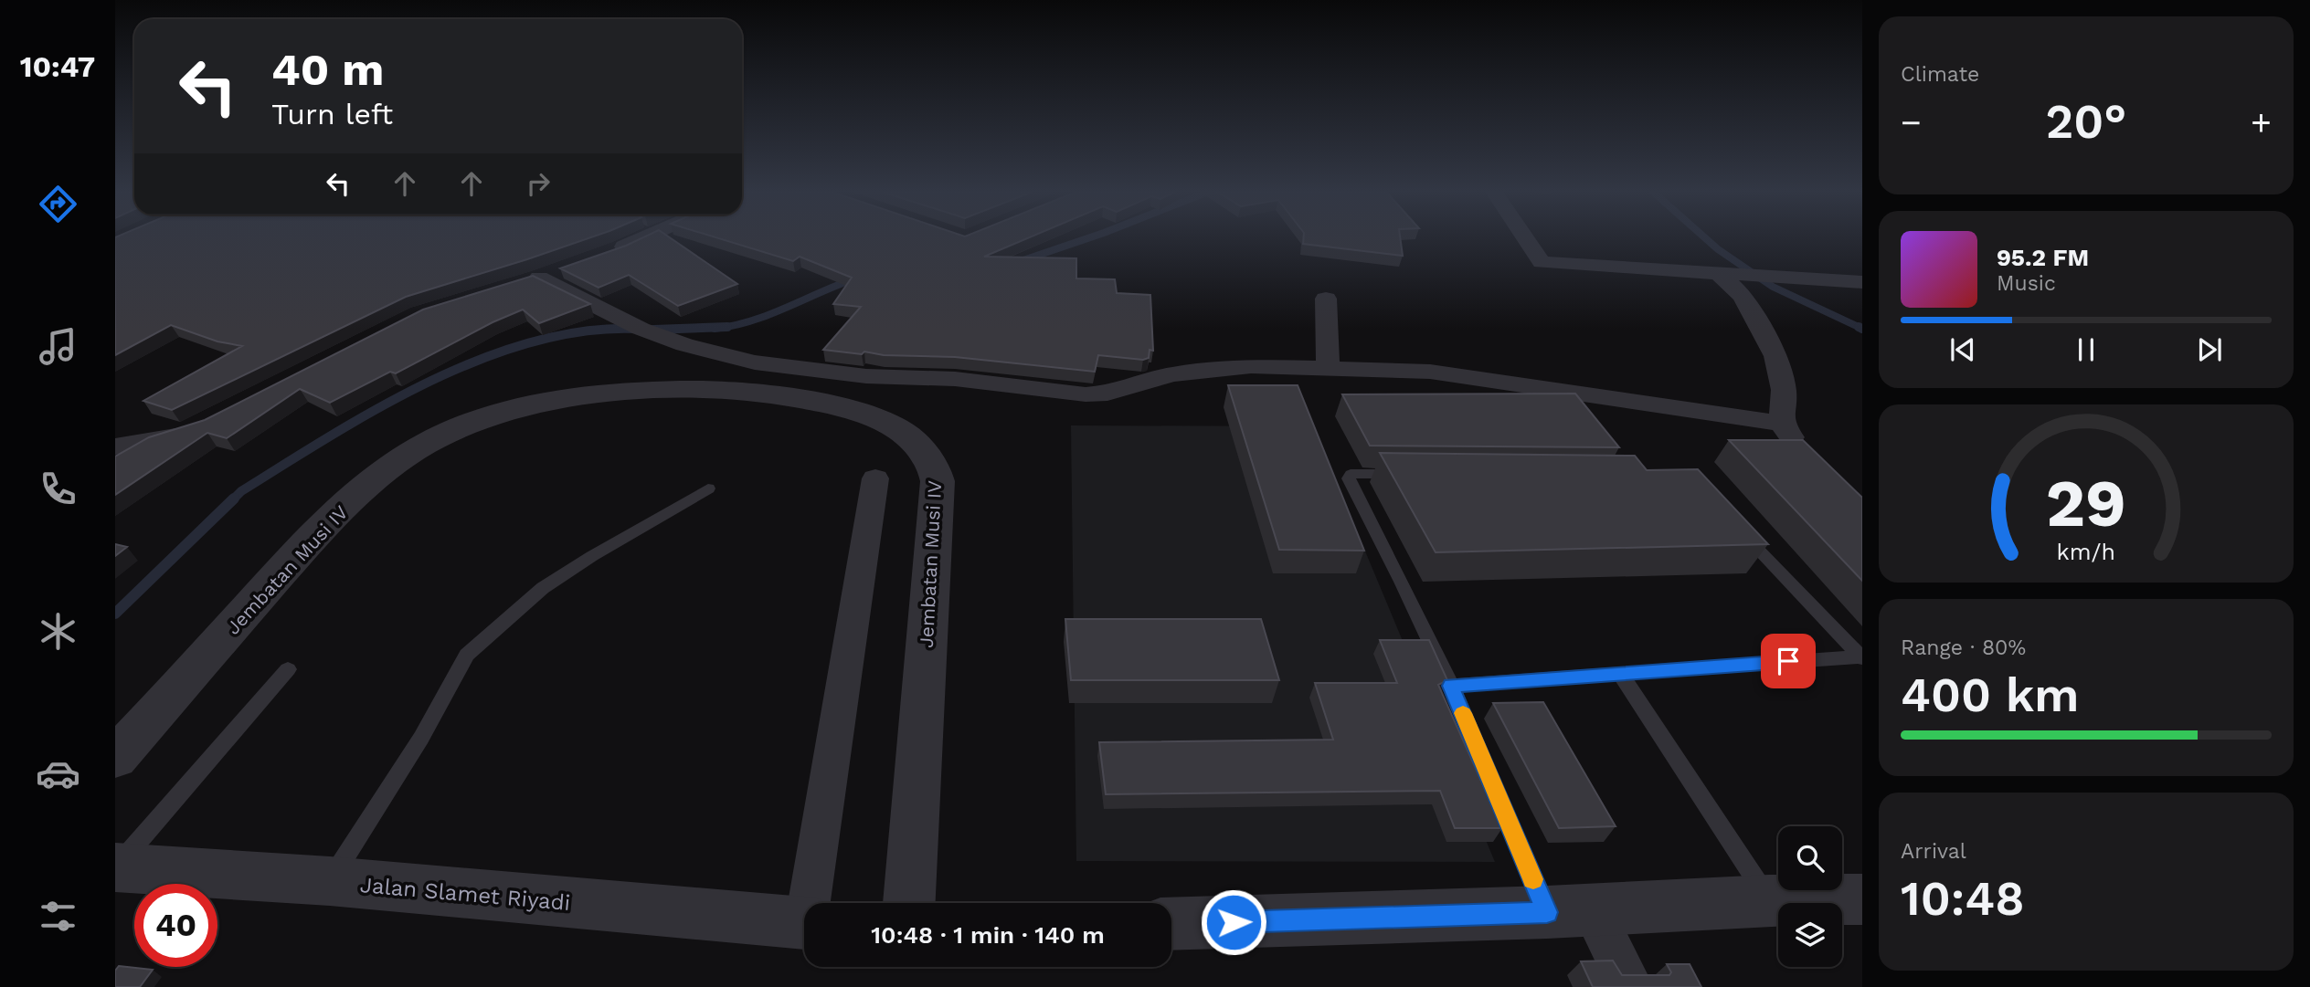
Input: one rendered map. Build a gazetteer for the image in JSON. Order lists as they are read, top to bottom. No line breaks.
{"streets":{"street":["Jembatan Musi IV","Jalan Slamet Riyadi"]},"page":{"tabs":"10:47","tile":["Climate",["Range · 80%","400 km"],["Arrival","10:48"]],"turn":["40 m","Turn left"],"heat":["−","20°","+"],"song":["95.2 FM","Music"],"limit":"40","trip":"10:48 · 1 min · 140 m","gauge":["29","km/h"]}}
